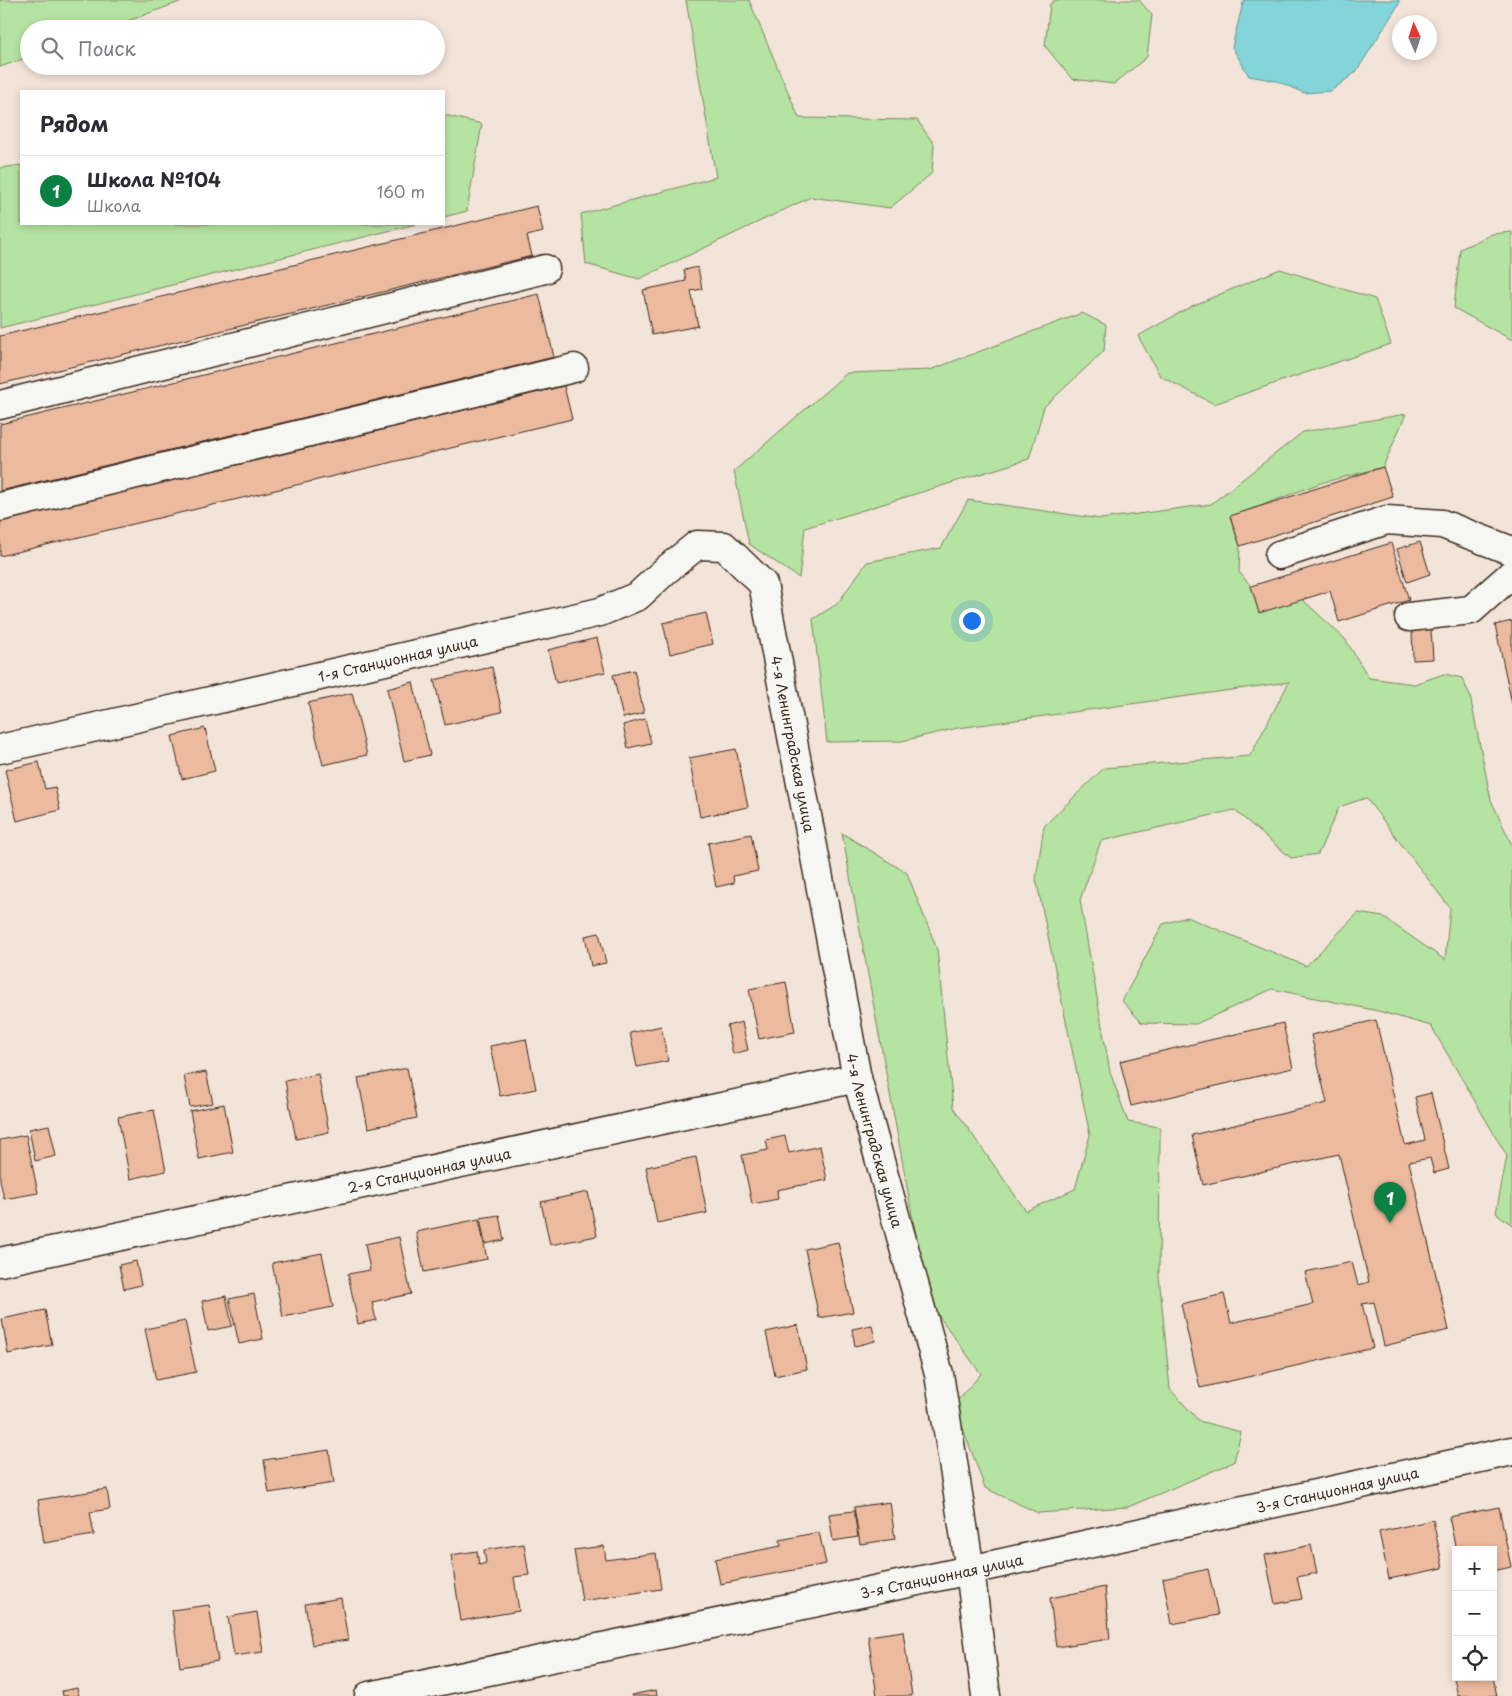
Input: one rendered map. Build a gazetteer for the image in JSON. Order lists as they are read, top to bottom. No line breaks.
{"streets":{"street":["1-я Станционная улица","4-я Ленинградская улица","2-я Станционная улица","3-я Станционная улица"]},"crossings":[["1-я Станционная улица","4-я Ленинградская улица"],["4-я Ленинградская улица","2-я Станционная улица"],["4-я Ленинградская улица","3-я Станционная улица"]],"north":"top","page":{"search":"Поиск","heading":"Рядом","list":[{"mark":"1","name":"Школа №104","note":"Школа","value":"160 m"}],"pins":"1","map_buttons":["+","−"]}}
